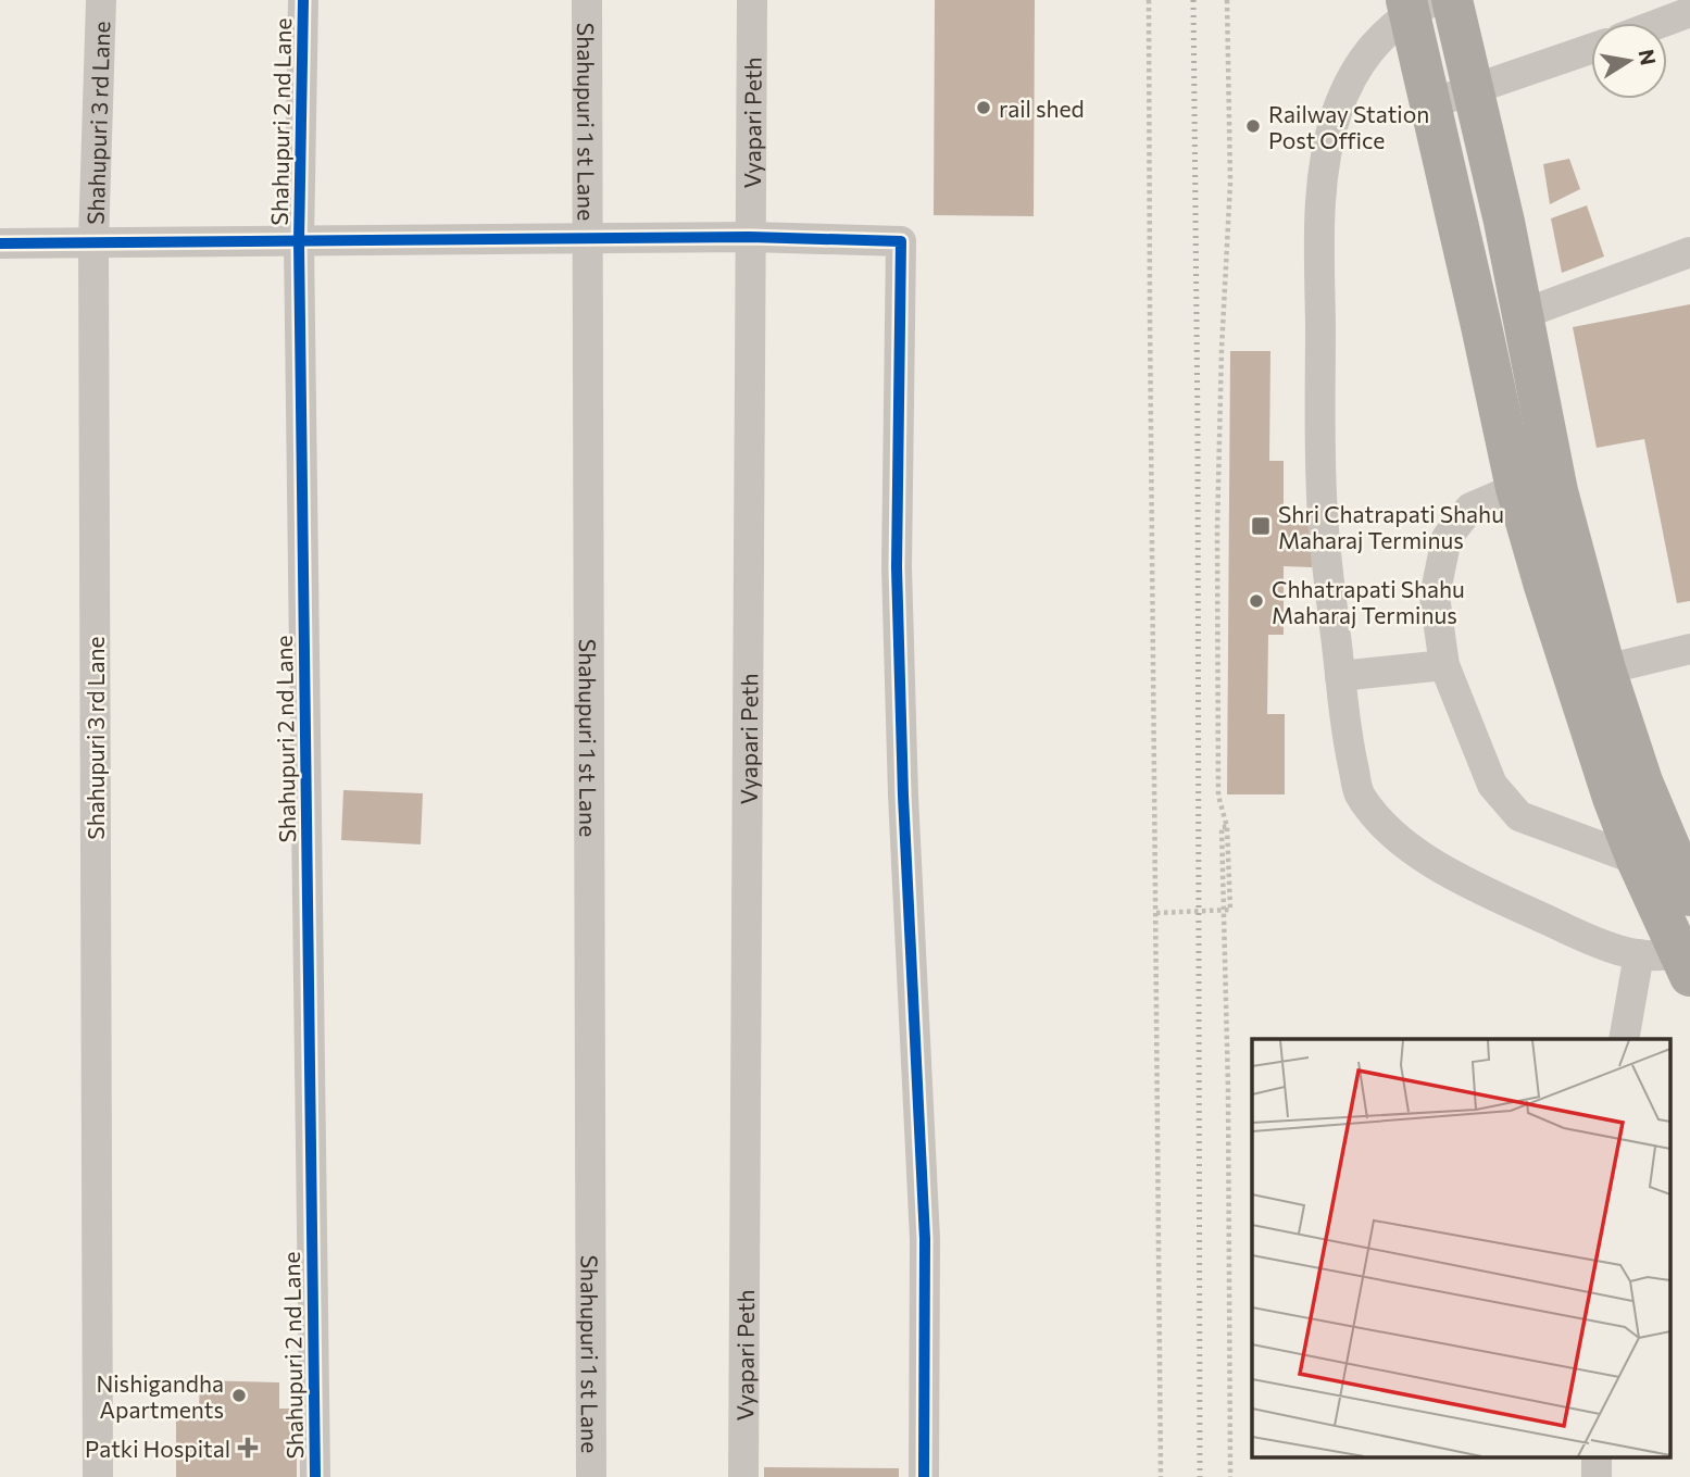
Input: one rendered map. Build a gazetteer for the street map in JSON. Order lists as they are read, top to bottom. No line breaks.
{"streets":{"street":["Shahupuri 2 nd Lane","Shahupuri 3 rd Lane","Shahupuri 1 st Lane","Vyapari Peth"]},"places":{"other":["rail shed","Railway Station Post Office","Chhatrapati Shahu Maharaj Terminus","Nishigandha Apartments"],"transit":["Shri Chatrapati Shahu Maharaj Terminus"],"health":["Patki Hospital"]},"north":"right"}
